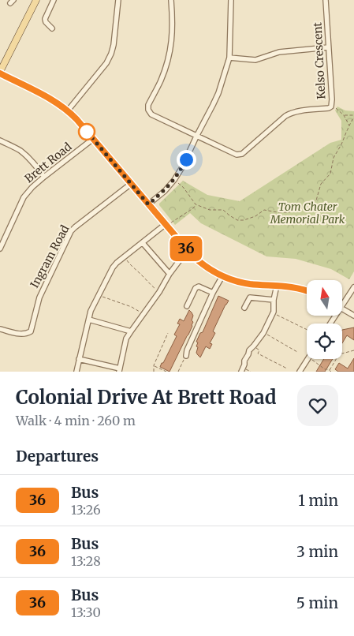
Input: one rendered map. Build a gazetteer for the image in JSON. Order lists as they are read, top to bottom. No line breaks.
{"streets":{"street":["Kelso Crescent","Brett Road","Ingram Road"]},"parks":["Tom Chater Memorial Park"],"lines":["bus line 36"],"north":"top","page":{"on_map":"36","heading":[["Colonial Drive At Brett Road","Walk · 4 min · 260 m"],"Departures"],"list":[{"mark":"36","name":"Bus","note":"13:26","value":"1 min"},{"mark":"36","name":"Bus","note":"13:28","value":"3 min"},{"mark":"36","name":"Bus","note":"13:30","value":"5 min"}]}}
